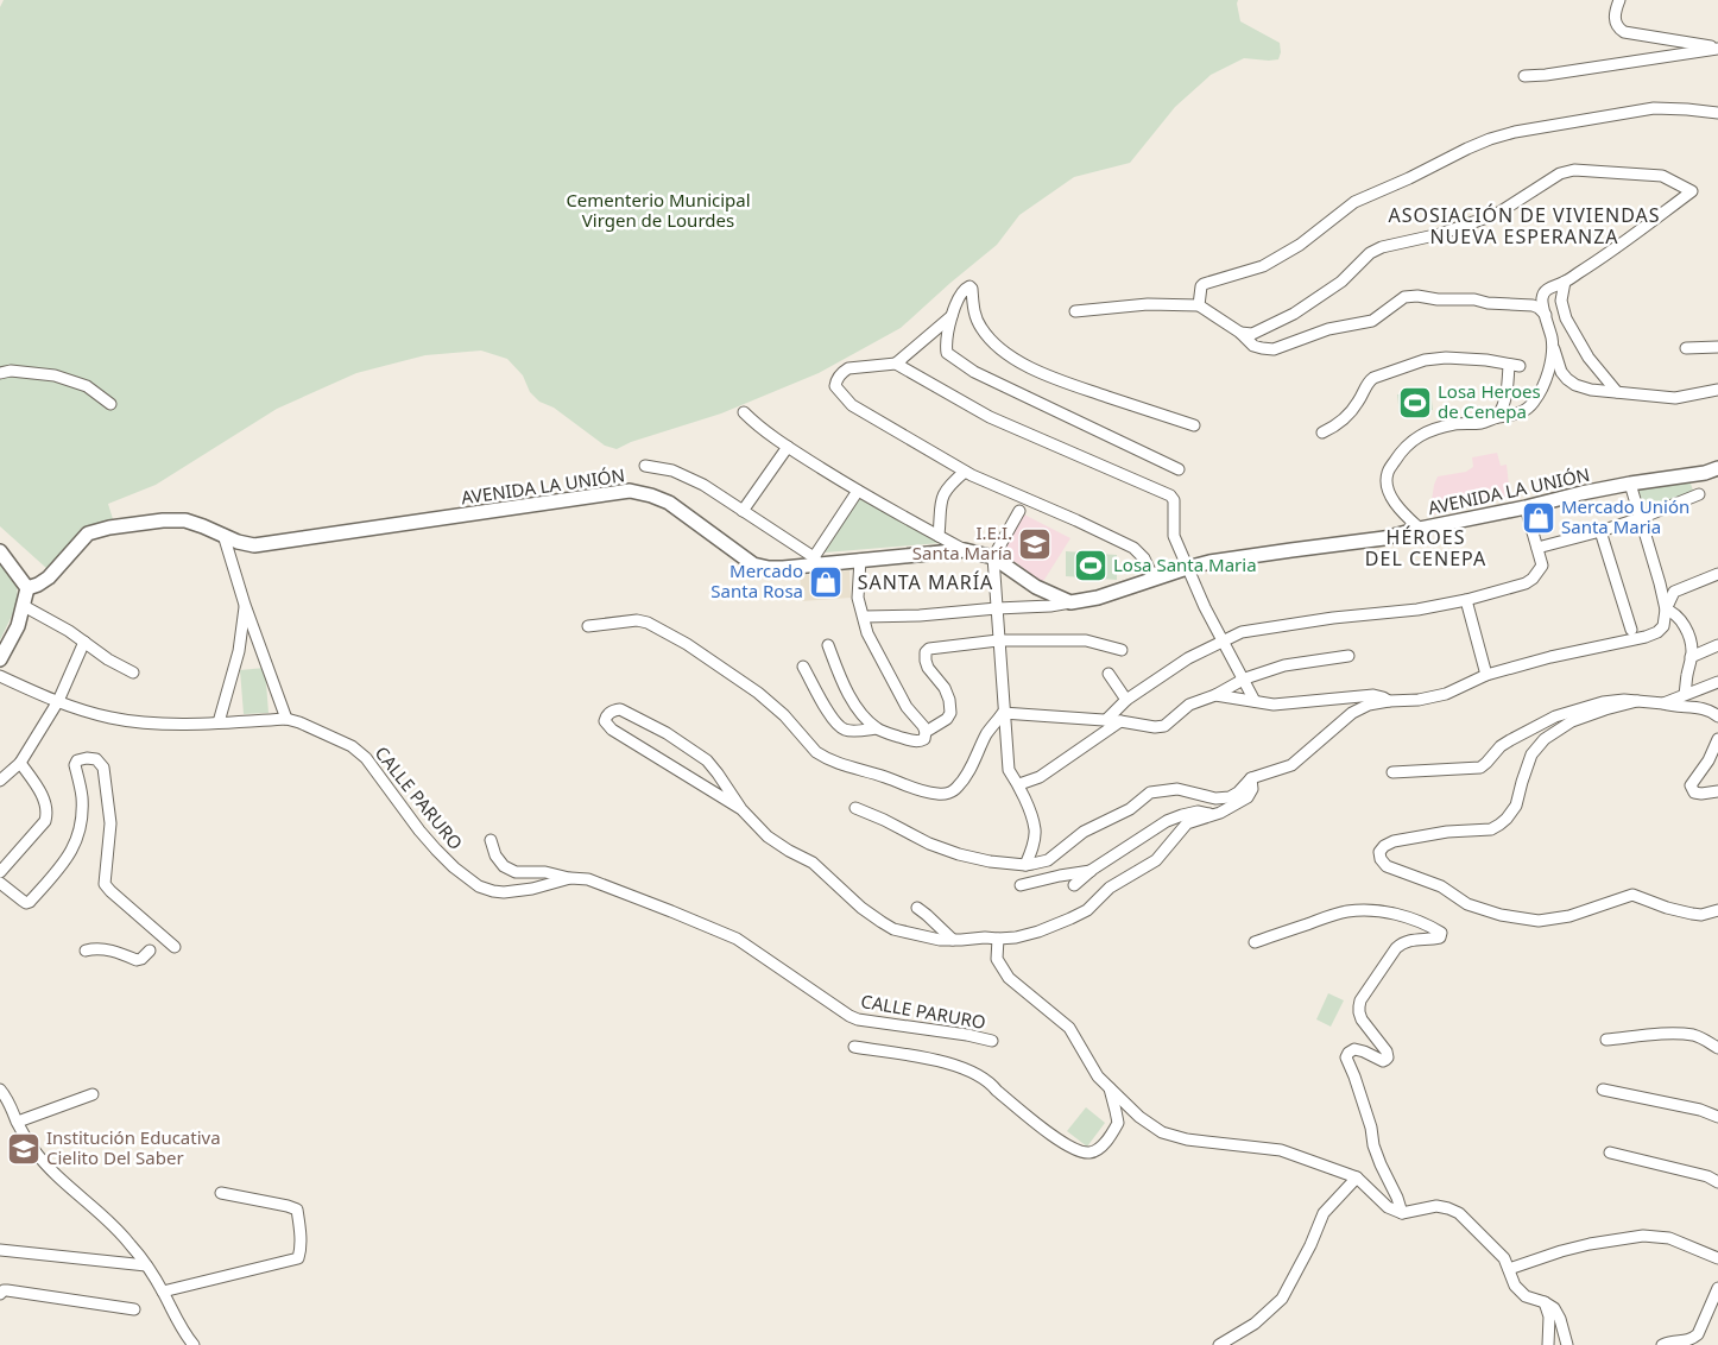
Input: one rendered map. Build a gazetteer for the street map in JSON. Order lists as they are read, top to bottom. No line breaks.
{"streets":{"main road":["AVENIDA LA UNIÓN"],"street":["CALLE PARURO"]},"districts":["ASOSIACIÓN DE VIVIENDAS NUEVA ESPERANZA","HÉROES DEL CENEPA","SANTA MARÍA"],"parks":["Cementerio Municipal Virgen de Lourdes"],"places":{"sports":["Losa Heroes de Cenepa","Losa Santa Maria"],"shop":["Mercado Unión Santa Maria","Mercado Santa Rosa"],"school or university":["I.E.I. Santa María","Institución Educativa Cielito Del Saber"]}}
